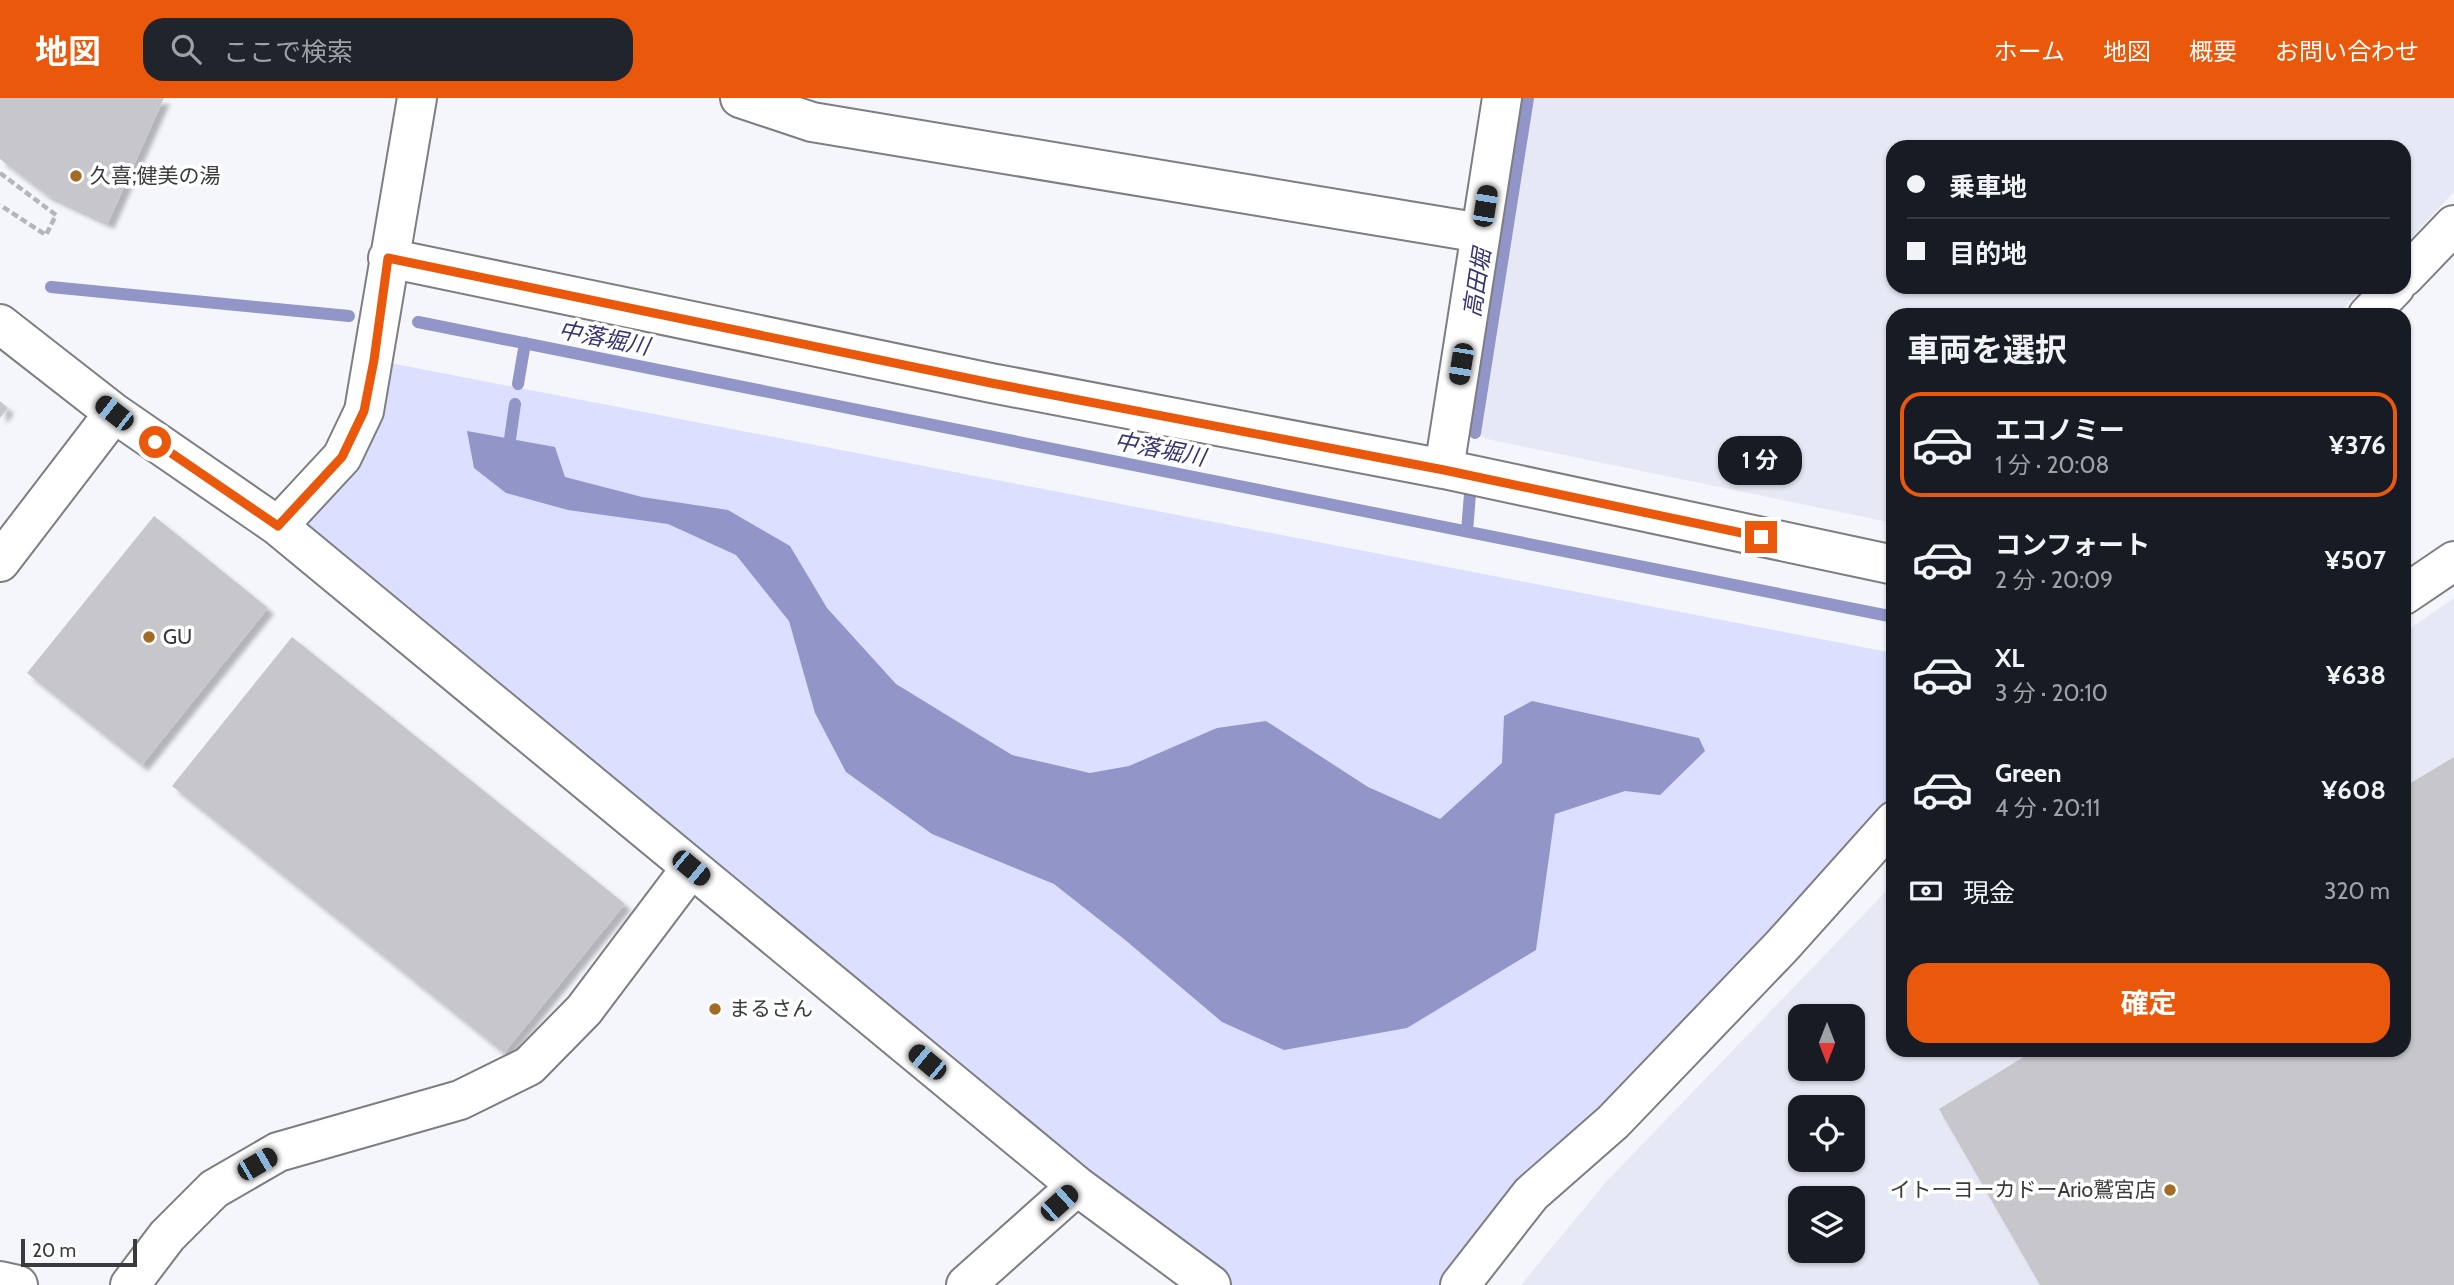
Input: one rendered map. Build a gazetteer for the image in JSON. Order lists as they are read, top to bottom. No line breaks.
{"water":["高田堀","中落堀川"],"places":["久喜;健美の湯","GU","まるさん","イトーヨーカドーArio鷲宮店"],"scale_bar":"20 m","north":"bottom","page":{"header":"地図","search":"ここで検索","nav":["ホーム","地図","概要","お問い合わせ"],"banner":["乗車地","目的地"],"heading":"車両を選択","list":[{"name":"エコノミー","note":"1 分 · 20:08","value":"¥376"},{"name":"コンフォート","note":"2 分 · 20:09","value":"¥507"},{"name":"XL","note":"3 分 · 20:10","value":"¥638"},{"name":"Green","note":"4 分 · 20:11","value":"¥608"}],"bubble":"1 分","pay":["現金","320 m"],"buttons":"確定","scale":"20 m"}}
